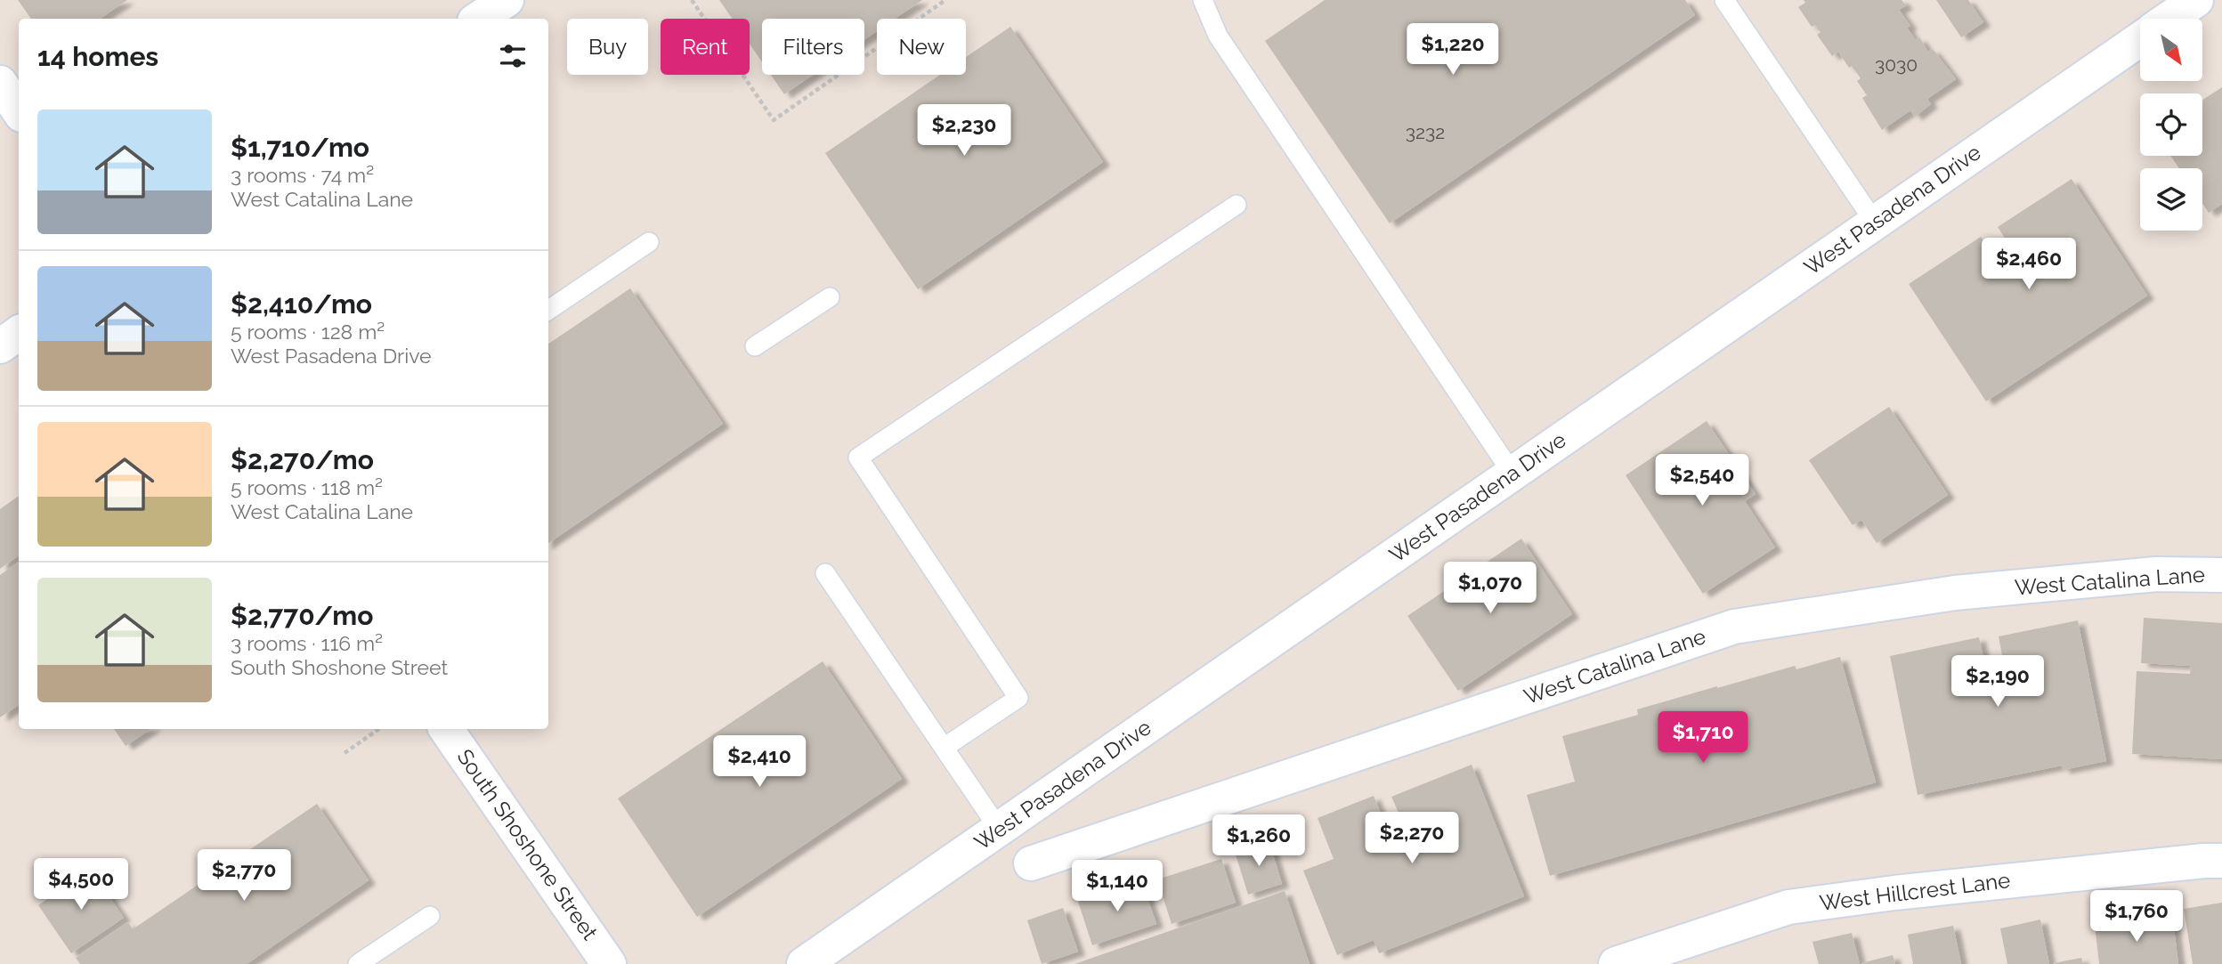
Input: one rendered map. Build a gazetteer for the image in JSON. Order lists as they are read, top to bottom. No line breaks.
{"streets":{"street":["West Pasadena Drive","West Catalina Lane","South Shoshone Street","West Hillcrest Lane"]},"house_numbers":["3030","3232"],"north":"bottom right","page":{"chip":["Buy","Rent","Filters","New"],"heading":"14 homes","price":["$1,220","$2,230","$2,460","$2,540","$1,070","$2,190","$1,710","$2,410","$2,270","$1,260","$2,770","$4,500","$1,140","$1,760"],"list":[{"name":"$1,710/mo","note":"3 rooms · 74 m² · West Catalina Lane"},{"name":"$2,410/mo","note":"5 rooms · 128 m² · West Pasadena Drive"},{"name":"$2,270/mo","note":"5 rooms · 118 m² · West Catalina Lane"},{"name":"$2,770/mo","note":"3 rooms · 116 m² · South Shoshone Street"}]}}
